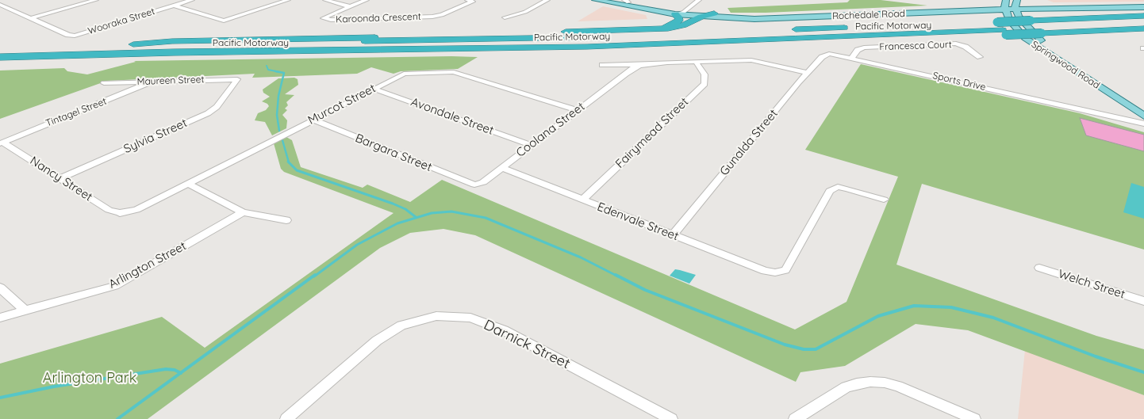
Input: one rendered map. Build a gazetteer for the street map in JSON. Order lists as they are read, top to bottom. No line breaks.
{"streets":{"highway":["Pacific Motorway"],"main road":["Rochedale Road","Springwood Road"],"street":["Karoonda Crescent","Wooraka Street","Francesca Court","Maureen Street","Sports Drive","Murcot Street","Tintagel Street","Avondale Street","Coolana Street","Fairymead Street","Sylvia Street","Gunalda Street","Bargara Street","Nancy Street","Edenvale Street","Arlington Street","Welch Street","Darnick Street"]},"crossings":[["Rochedale Road","Springwood Road"],["Francesca Court","Sports Drive"],["Maureen Street","Tintagel Street"],["Maureen Street","Sylvia Street"],["Sports Drive","Gunalda Street"],["Murcot Street","Avondale Street"],["Murcot Street","Coolana Street"],["Murcot Street","Bargara Street"],["Murcot Street","Nancy Street"],["Tintagel Street","Nancy Street"],["Avondale Street","Coolana Street"],["Coolana Street","Fairymead Street"],["Coolana Street","Gunalda Street"],["Coolana Street","Bargara Street"],["Coolana Street","Edenvale Street"],["Fairymead Street","Edenvale Street"],["Sylvia Street","Nancy Street"],["Gunalda Street","Edenvale Street"]],"parks":["Arlington Park"]}
